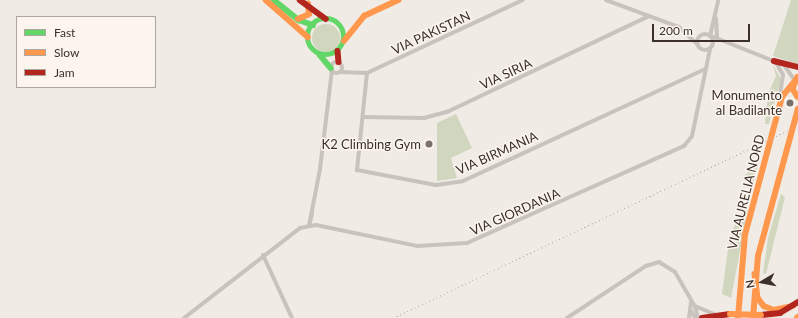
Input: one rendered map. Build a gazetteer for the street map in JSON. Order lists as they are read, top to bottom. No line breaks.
{"streets":{"main road":["VIA AURELIA NORD"],"street":["VIA PAKISTAN","VIA SIRIA","VIA BIRMANIA","VIA GIORDANIA"]},"crossings":[["VIA PAKISTAN","VIA BIRMANIA"],["VIA SIRIA","VIA BIRMANIA"],["VIA BIRMANIA","VIA GIORDANIA"]],"places":["Monumento al Badilante","K2 Climbing Gym"],"legend":["Fast","Slow","Jam"],"scale_bar":"200 m","north":"left"}
